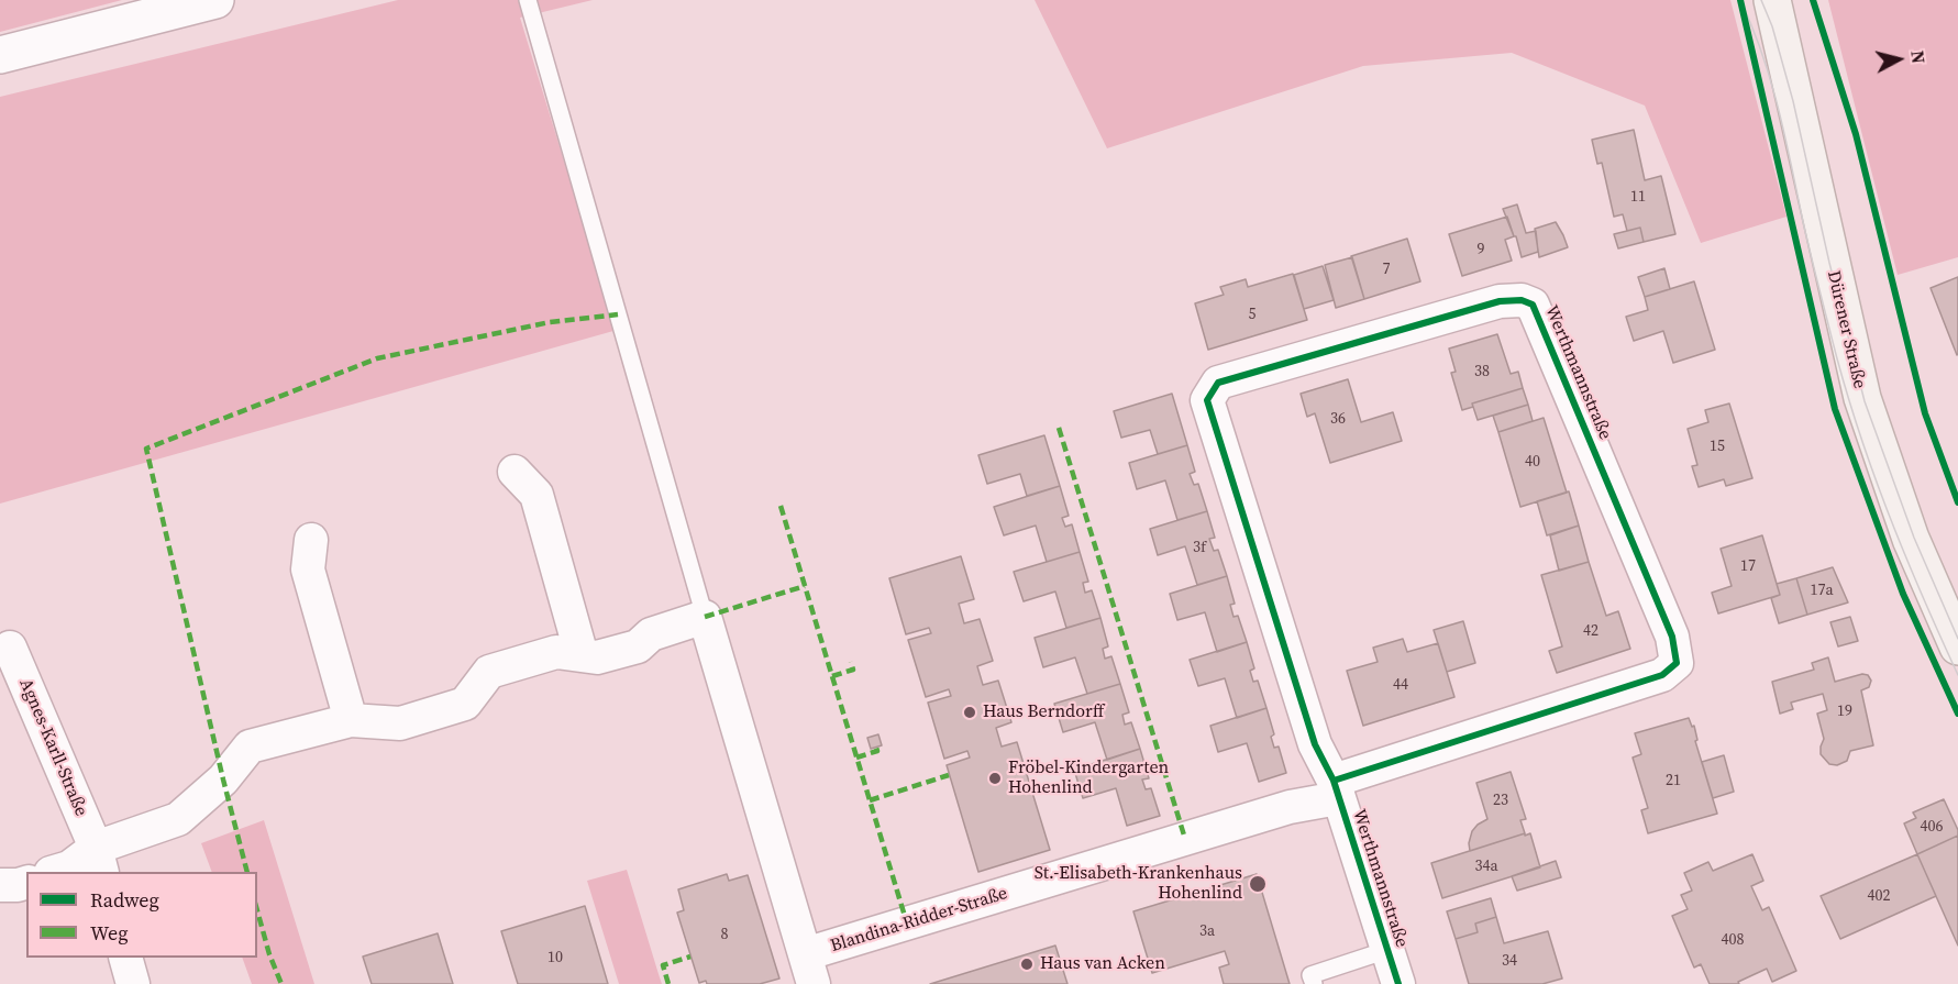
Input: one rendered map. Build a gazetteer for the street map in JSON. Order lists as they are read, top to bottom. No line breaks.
{"streets":{"main road":["Dürener Straße"],"street":["Werthmannstraße","Agnes-Karll-Straße","Blandina-Ridder-Straße"]},"crossings":[["Werthmannstraße","Blandina-Ridder-Straße"]],"places":["Haus Berndorff","Fröbel-Kindergarten Hohenlind","St.-Elisabeth-Krankenhaus Hohenlind","Haus van Acken"],"house_numbers":["11","9","7","5","38","36","15","40","3f","17","17a","42","44","19","21","23","406","34a","402","3a","8","408","10","34"],"legend":["Radweg","Weg"],"north":"right"}
